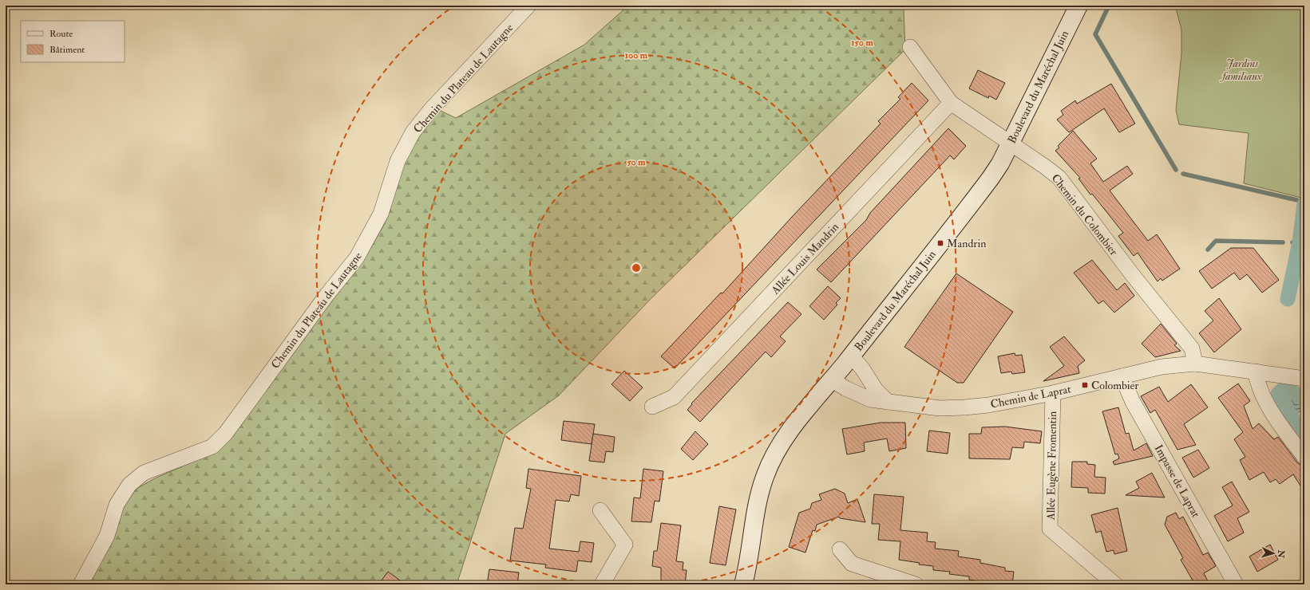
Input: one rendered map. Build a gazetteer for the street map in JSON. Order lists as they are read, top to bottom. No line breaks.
{"streets":{"main road":["Boulevard du Maréchal Juin"],"street":["Chemin du Plateau de Lautagne","Chemin du Colombier","Allée Louis Mandrin","Chemin de Laprat","Allée Eugène Fromentin","Impasse de Laprat"]},"crossings":[["Boulevard du Maréchal Juin","Chemin du Colombier"],["Boulevard du Maréchal Juin","Chemin de Laprat"],["Chemin du Colombier","Allée Louis Mandrin"],["Chemin du Colombier","Chemin de Laprat"],["Chemin de Laprat","Allée Eugène Fromentin"],["Chemin de Laprat","Impasse de Laprat"]],"parks":["Jardins familiaux"],"places":{"transit":["Mandrin","Colombier"]},"legend":["Route","Bâtiment"],"north":"right","rings":["150 m","100 m","50 m"]}
